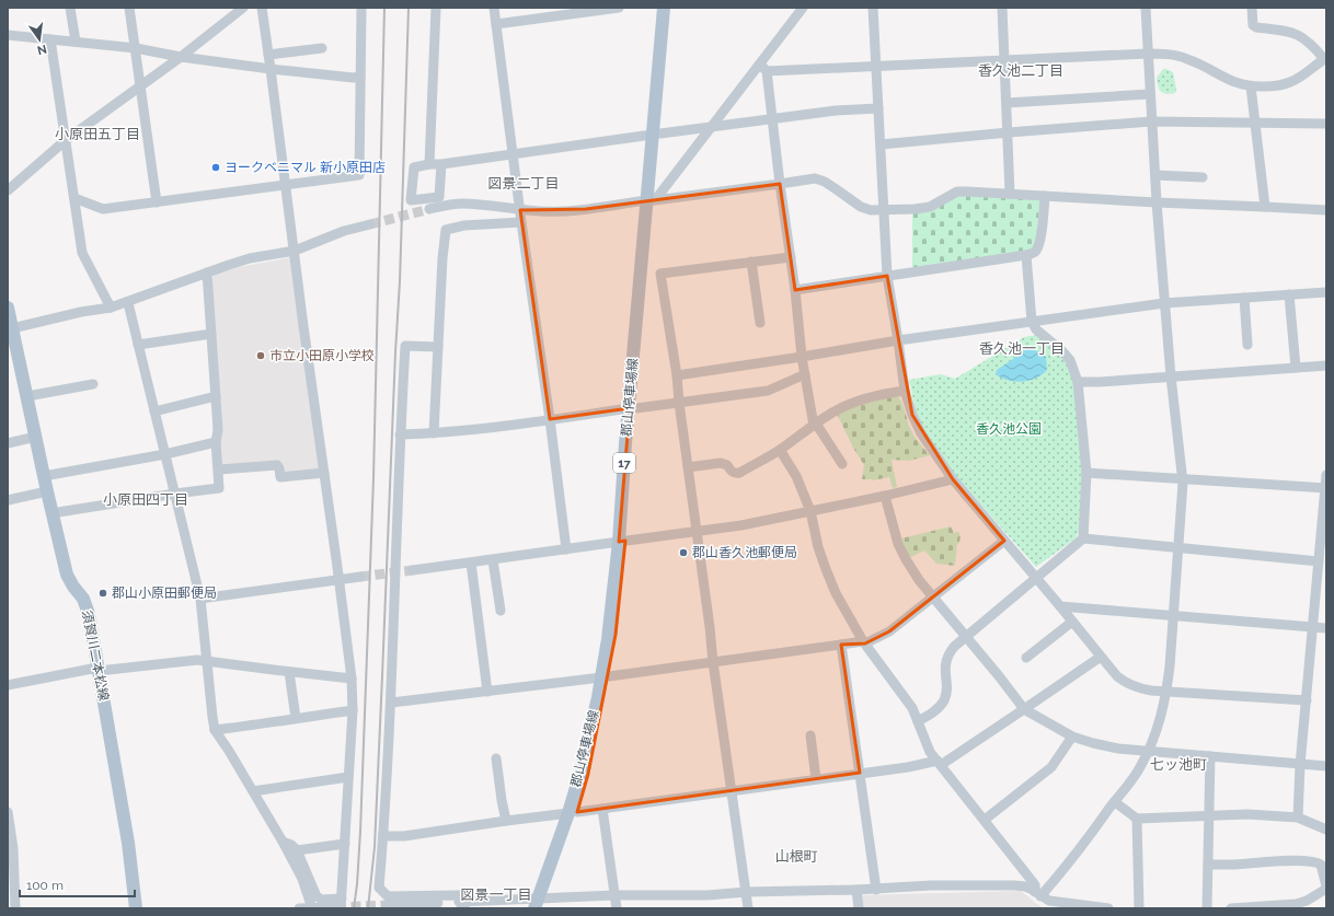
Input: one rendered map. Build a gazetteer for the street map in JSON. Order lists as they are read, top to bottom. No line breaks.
{"streets":{"main road":["郡山停車場線","17","須賀川二本松線"]},"districts":["香久池二丁目","小原田五丁目","図景二丁目","香久池一丁目","小原田四丁目","七ッ池町","山根町","図景一丁目"],"parks":["香久池公園"],"places":["ヨークベニマル 新小原田店","市立小田原小学校","郡山香久池郵便局","郡山小原田郵便局"],"scale_bar":"100 m","north":"bottom"}
